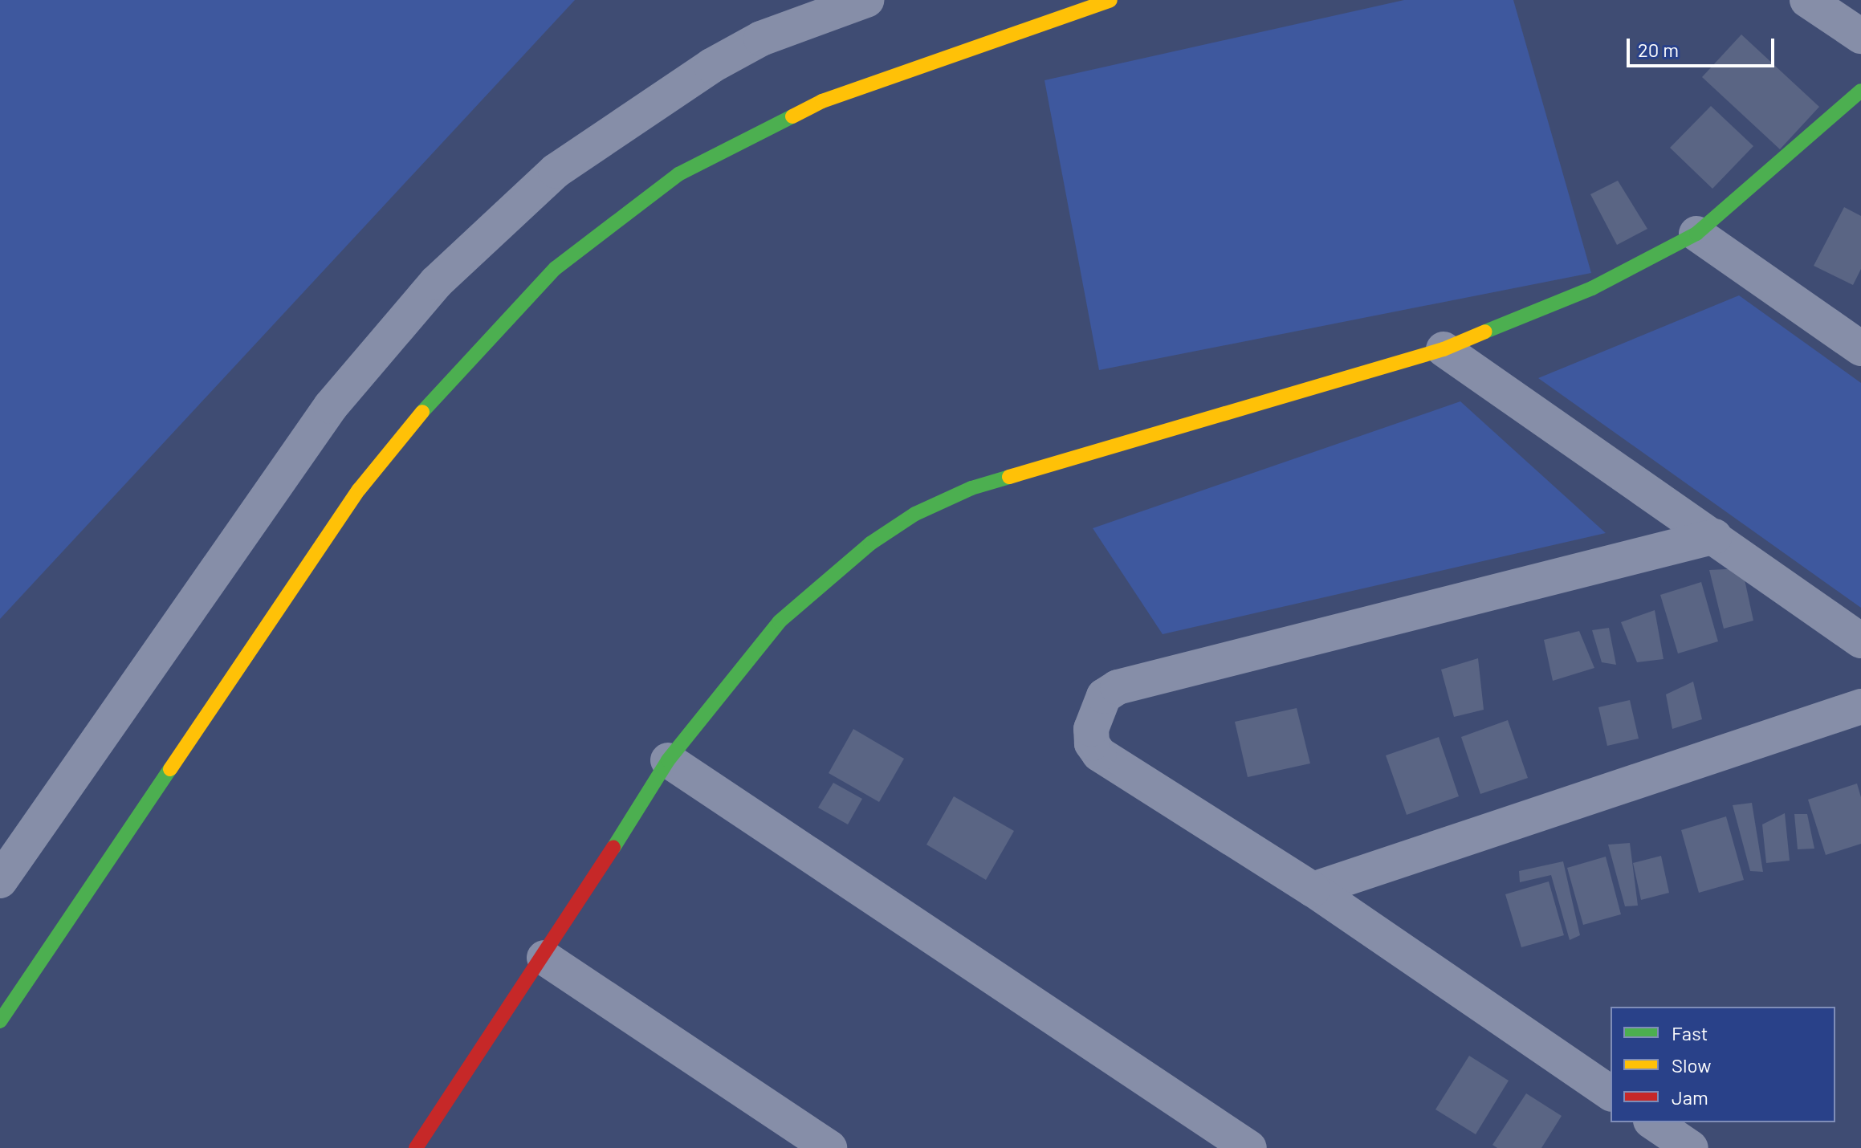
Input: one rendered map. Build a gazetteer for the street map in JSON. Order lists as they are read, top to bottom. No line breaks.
{"legend":["Fast","Slow","Jam"],"scale_bar":"20 m"}
